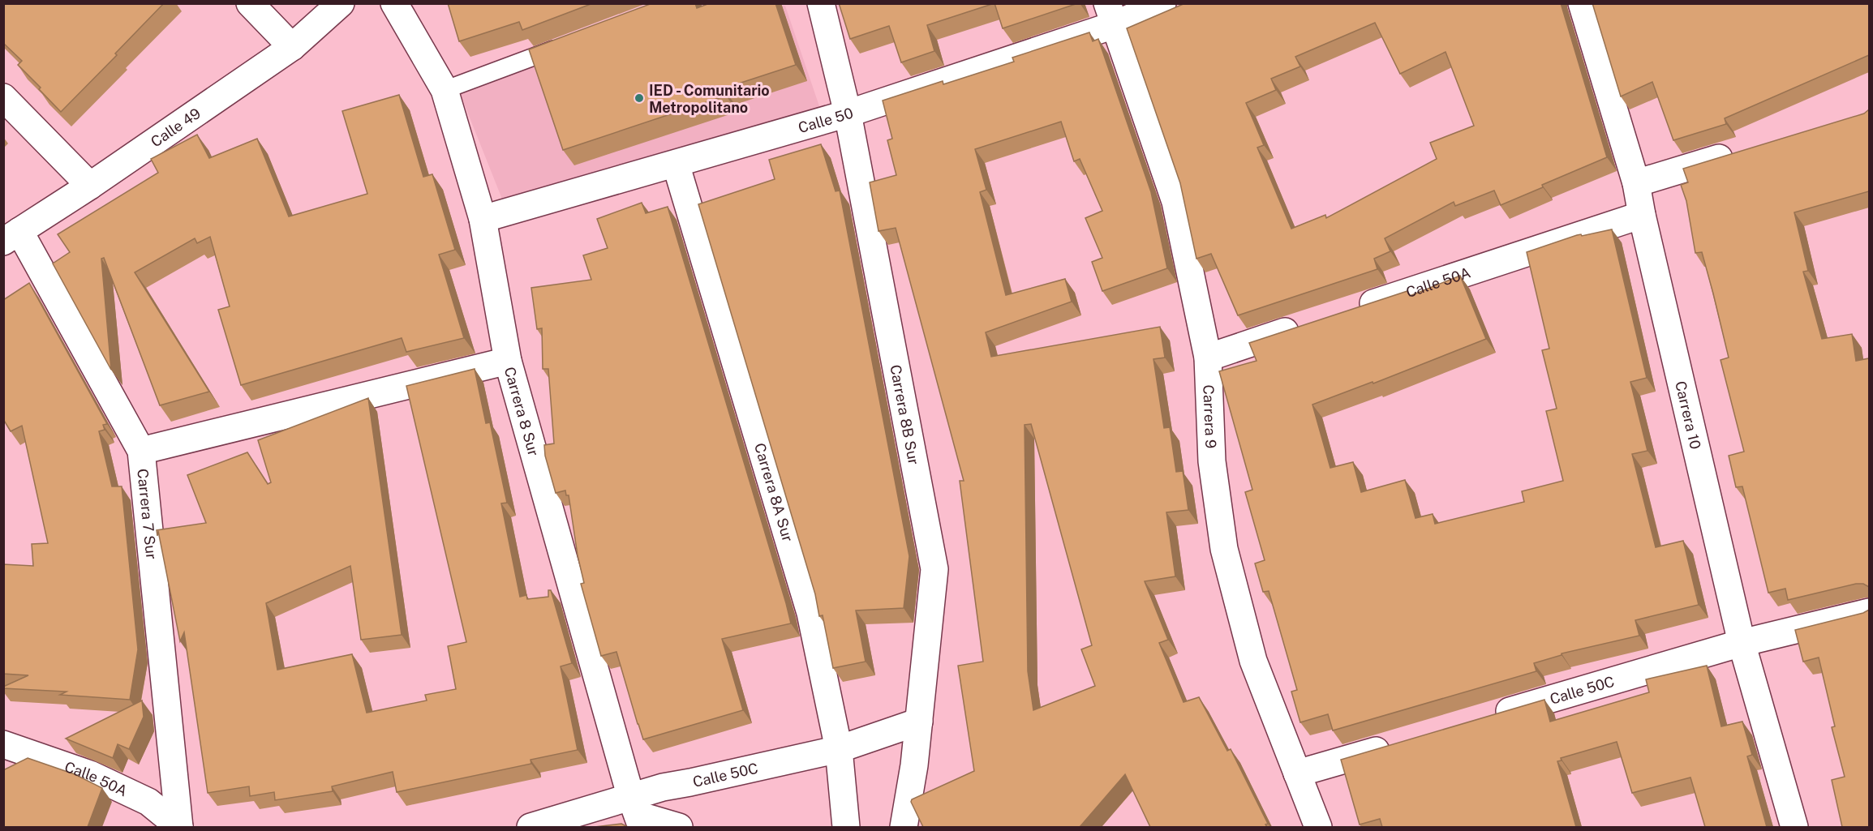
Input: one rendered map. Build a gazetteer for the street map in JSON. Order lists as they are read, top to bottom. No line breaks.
{"streets":{"street":["Calle 50","Calle 49","Calle 50A","Carrera 8 Sur","Carrera 8B Sur","Carrera 10","Carrera 9","Carrera 8A Sur","Carrera 7 Sur","Calle 50C"]},"crossings":[["Calle 50","Carrera 8 Sur"],["Calle 50","Carrera 8B Sur"],["Calle 50","Carrera 9"],["Calle 50","Carrera 8A Sur"],["Calle 49","Carrera 7 Sur"],["Calle 50A","Carrera 10"],["Calle 50A","Carrera 7 Sur"],["Carrera 8 Sur","Calle 50C"],["Carrera 8B Sur","Calle 50C"],["Carrera 10","Calle 50C"],["Carrera 8A Sur","Calle 50C"]],"places":["IED - Comunitario Metropolitano"]}
